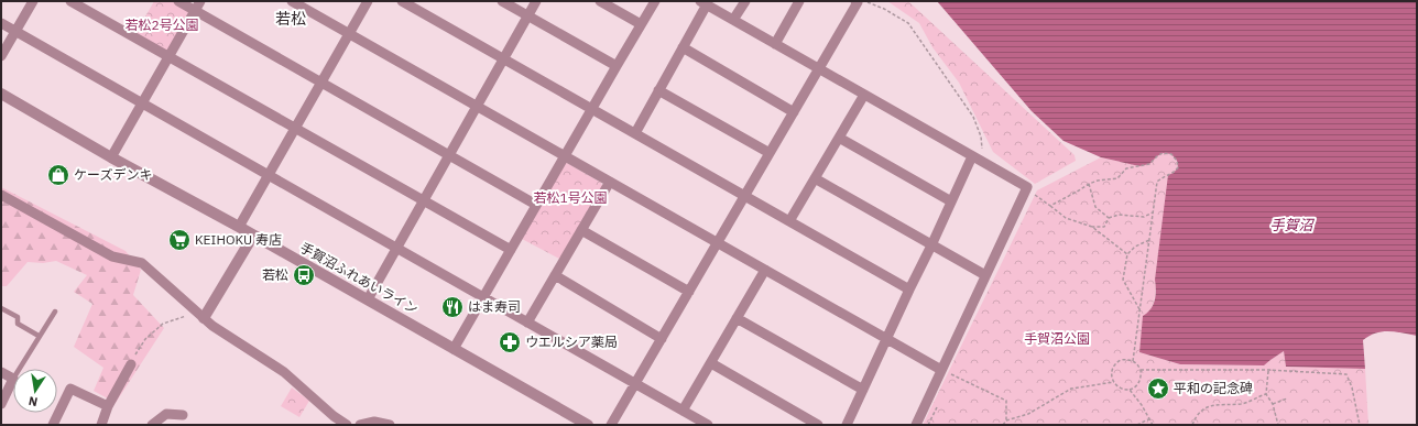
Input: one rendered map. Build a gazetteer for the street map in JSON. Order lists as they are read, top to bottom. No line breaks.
{"streets":{"street":["手賀沼ふれあいライン"]},"districts":["若松"],"water":["手賀沼"],"parks":["若松2号公園","若松1号公園","手賀沼公園"],"places":{"shop":["ケーズデンキ"],"supermarket":["KEIHOKU 寿店"],"bus stop":["若松"],"restaurant":["はま寿司"],"pharmacy":["ウエルシア薬局"],"place":["平和の記念碑"]},"north":"bottom"}
